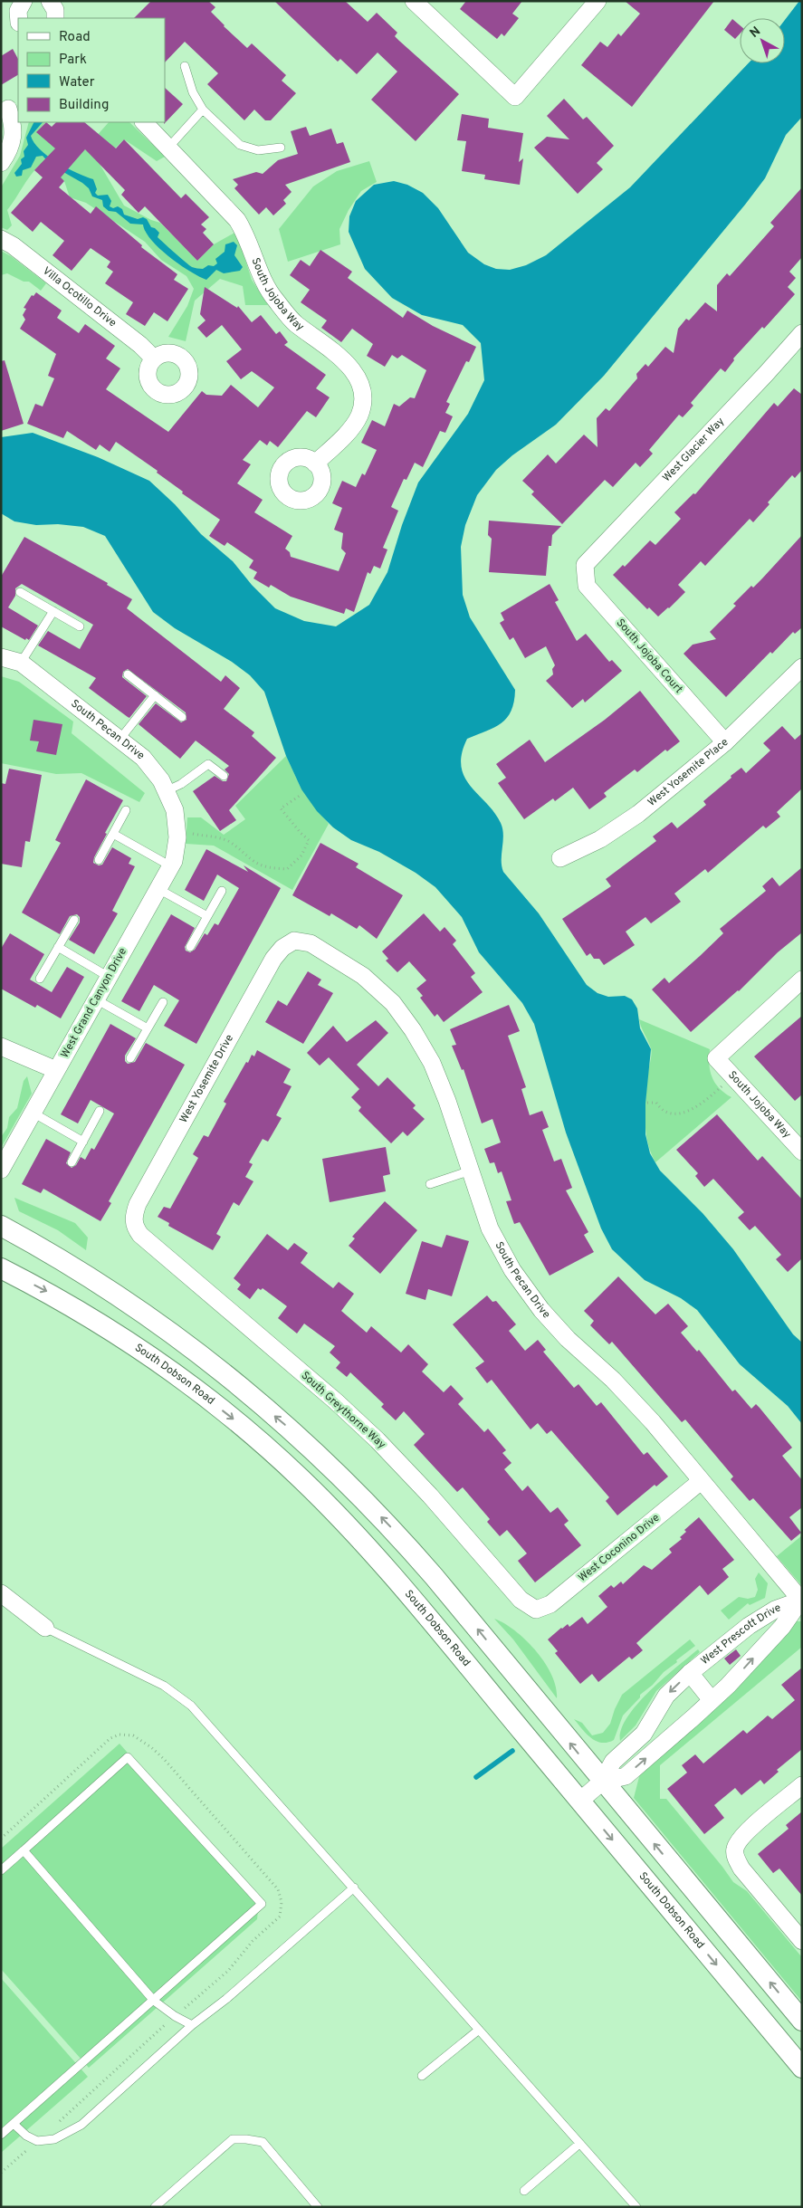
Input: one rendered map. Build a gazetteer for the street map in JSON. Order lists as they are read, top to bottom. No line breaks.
{"streets":{"street":["South Jojoba Way","Villa Ocotillo Drive","West Glacier Way","South Jojoba Court","South Pecan Drive","West Yosemite Place","West Grand Canyon Drive","West Yosemite Drive","South Dobson Road","South Greythorne Way","West Coconino Drive","West Prescott Drive"]},"crossings":[["West Glacier Way","South Jojoba Court"],["South Jojoba Court","West Yosemite Place"],["South Pecan Drive","West Grand Canyon Drive"],["South Pecan Drive","West Yosemite Drive"],["South Pecan Drive","West Coconino Drive"],["South Pecan Drive","West Prescott Drive"],["West Yosemite Drive","South Greythorne Way"],["South Dobson Road","West Prescott Drive"],["South Greythorne Way","West Coconino Drive"]],"legend":["Road","Park","Water","Building"],"north":"top left"}
